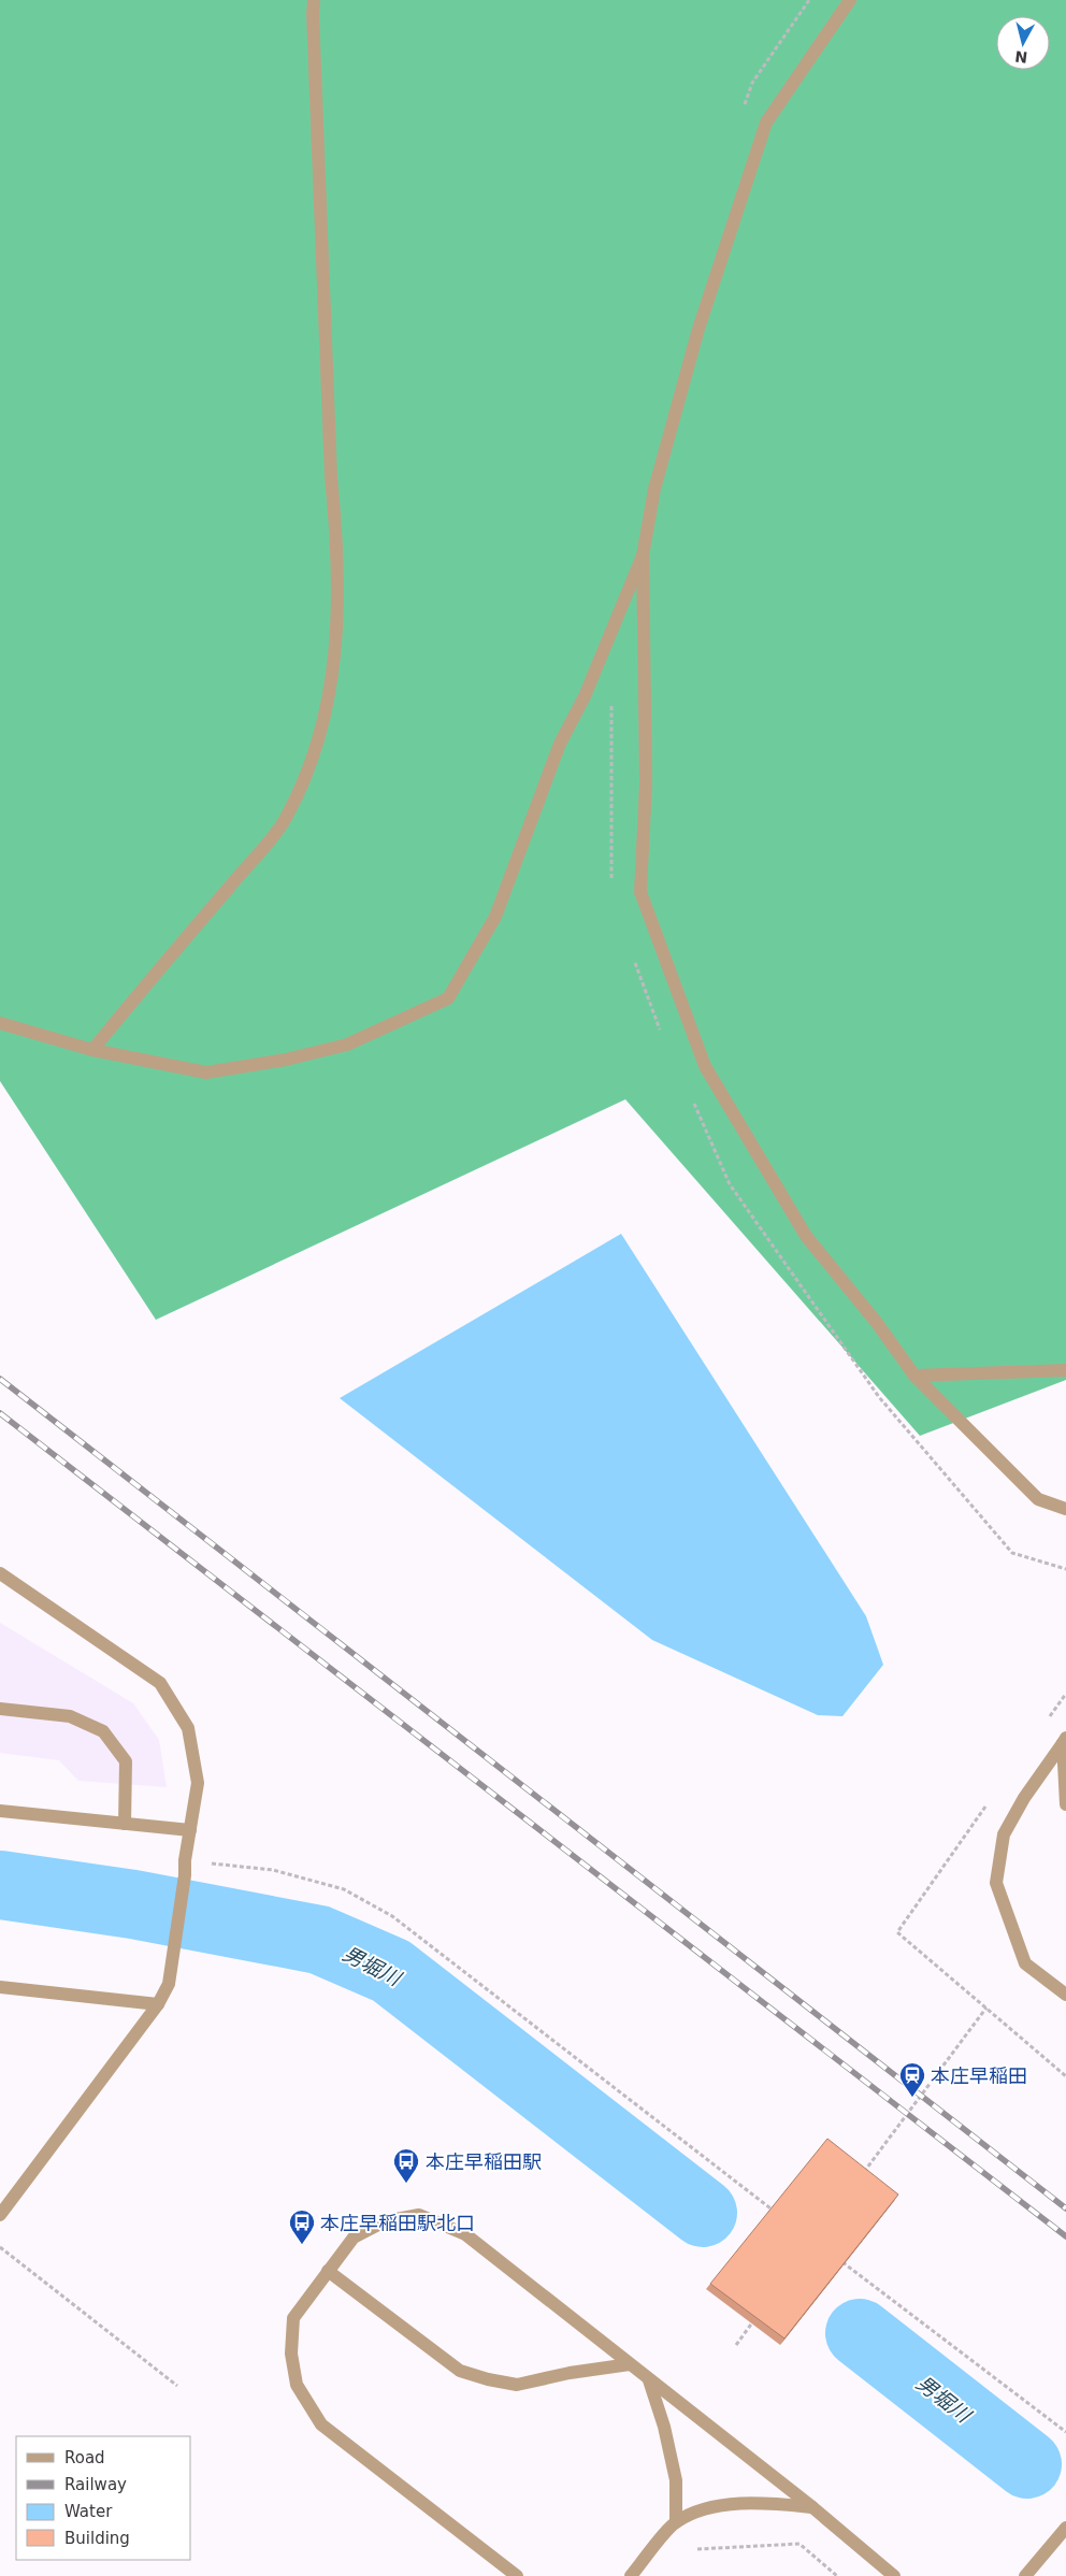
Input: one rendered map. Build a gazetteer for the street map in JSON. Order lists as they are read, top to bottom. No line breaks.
{"water":["男堀川"],"places":{"station":["本庄早稲田"],"bus stop":["本庄早稲田駅","本庄早稲田駅北口"]},"legend":["Road","Railway","Water","Building"],"north":"bottom"}
